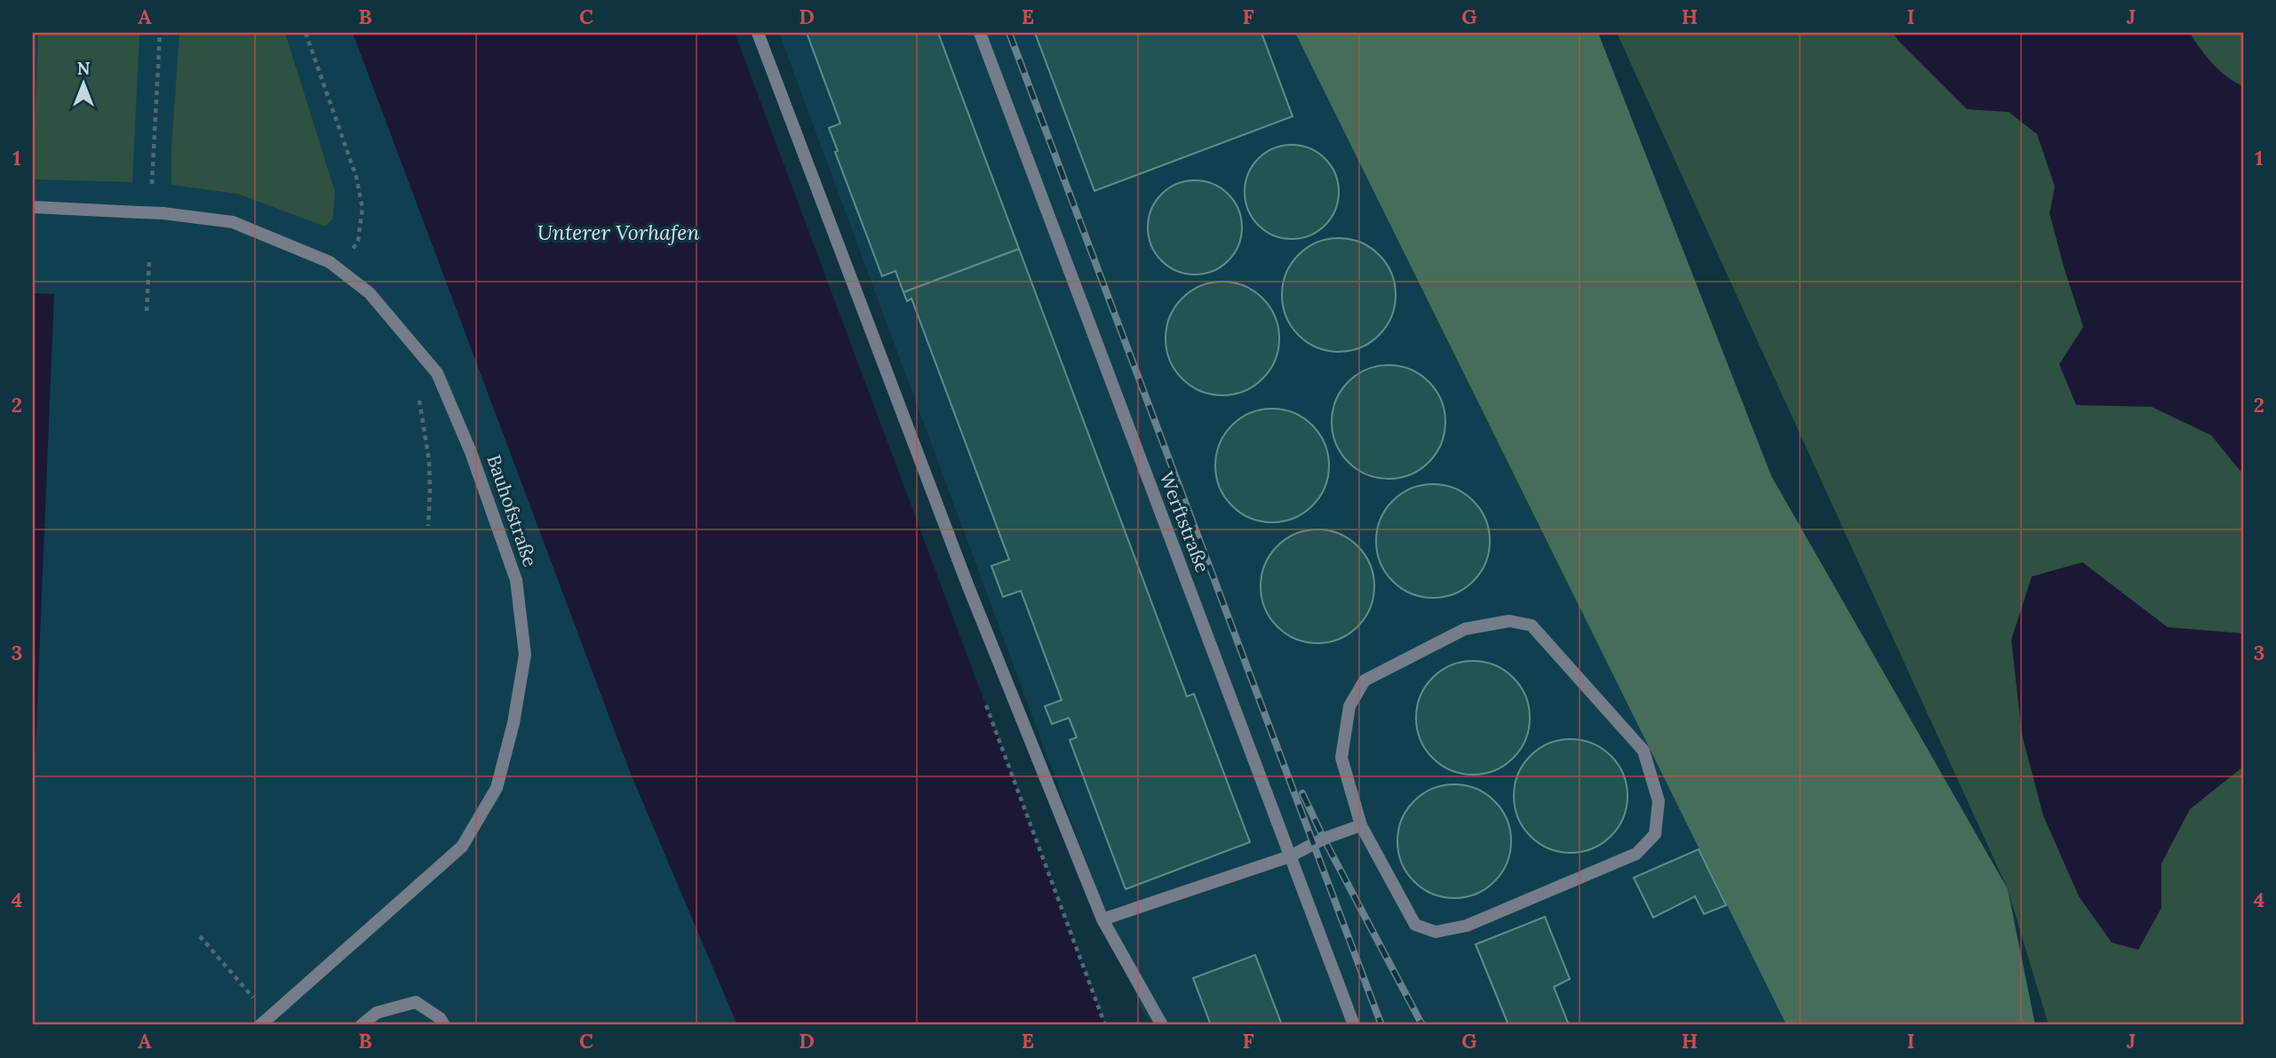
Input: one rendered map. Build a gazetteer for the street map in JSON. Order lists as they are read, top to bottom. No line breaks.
{"streets":{"street":["Bauhofstraße","Werftstraße"]},"water":["Unterer Vorhafen"],"north":"top","grid":{"columns":["A","B","C","D","E","F","G","H","I","J"],"rows":["1","2","3","4"]}}
